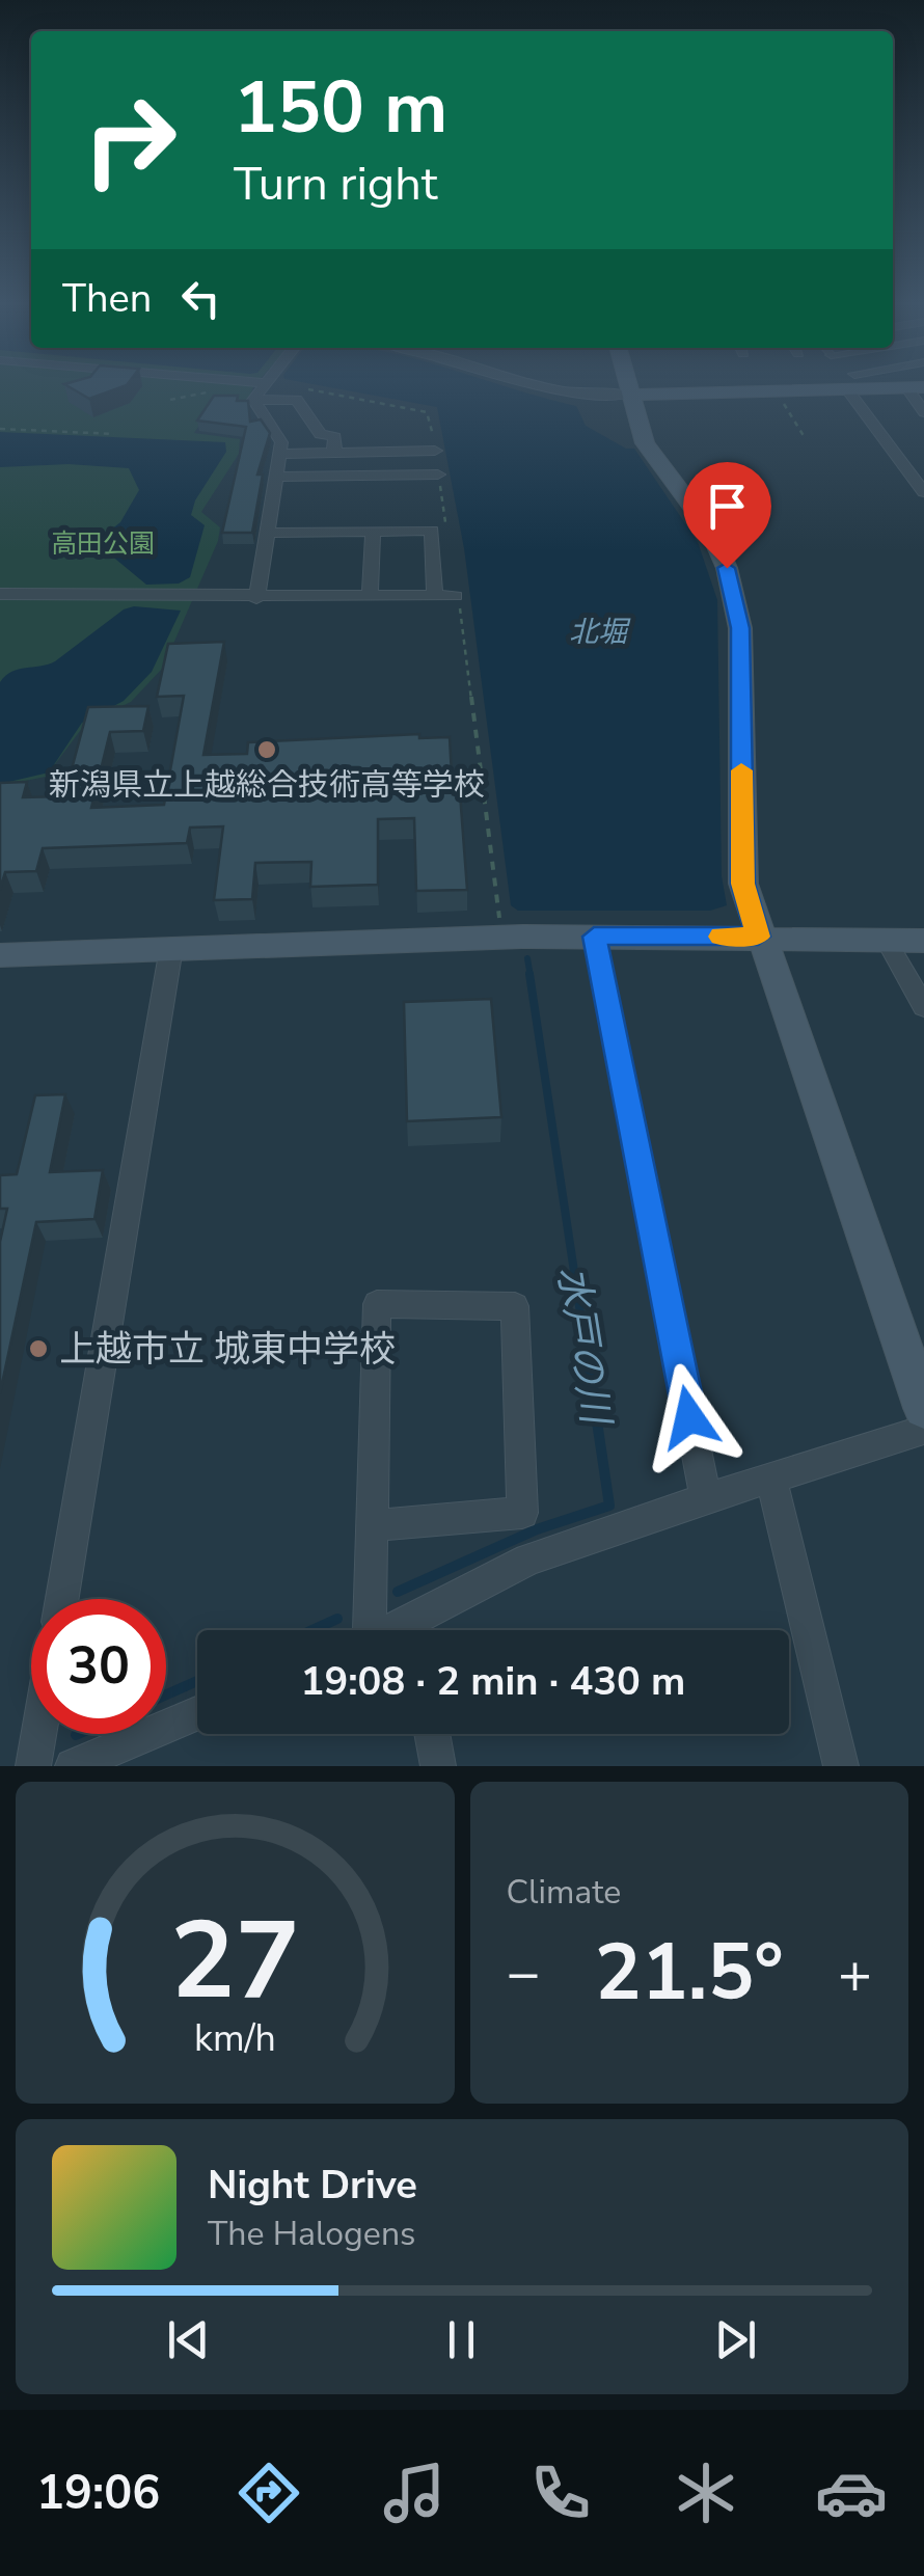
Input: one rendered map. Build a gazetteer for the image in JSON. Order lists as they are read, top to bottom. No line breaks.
{"water":["北堀","水戸の川"],"parks":["高田公園"],"places":["新潟県立上越総合技術高等学校","上越市立 城東中学校"],"page":{"turn":["150 m","Turn right"],"then":"Then","limit":"30","trip":"19:08 · 2 min · 430 m","tile":"Climate","heat":["−","21.5°","+"],"song":["Night Drive","The Halogens"],"tabs":"19:06","gauge":["27","km/h"]}}
